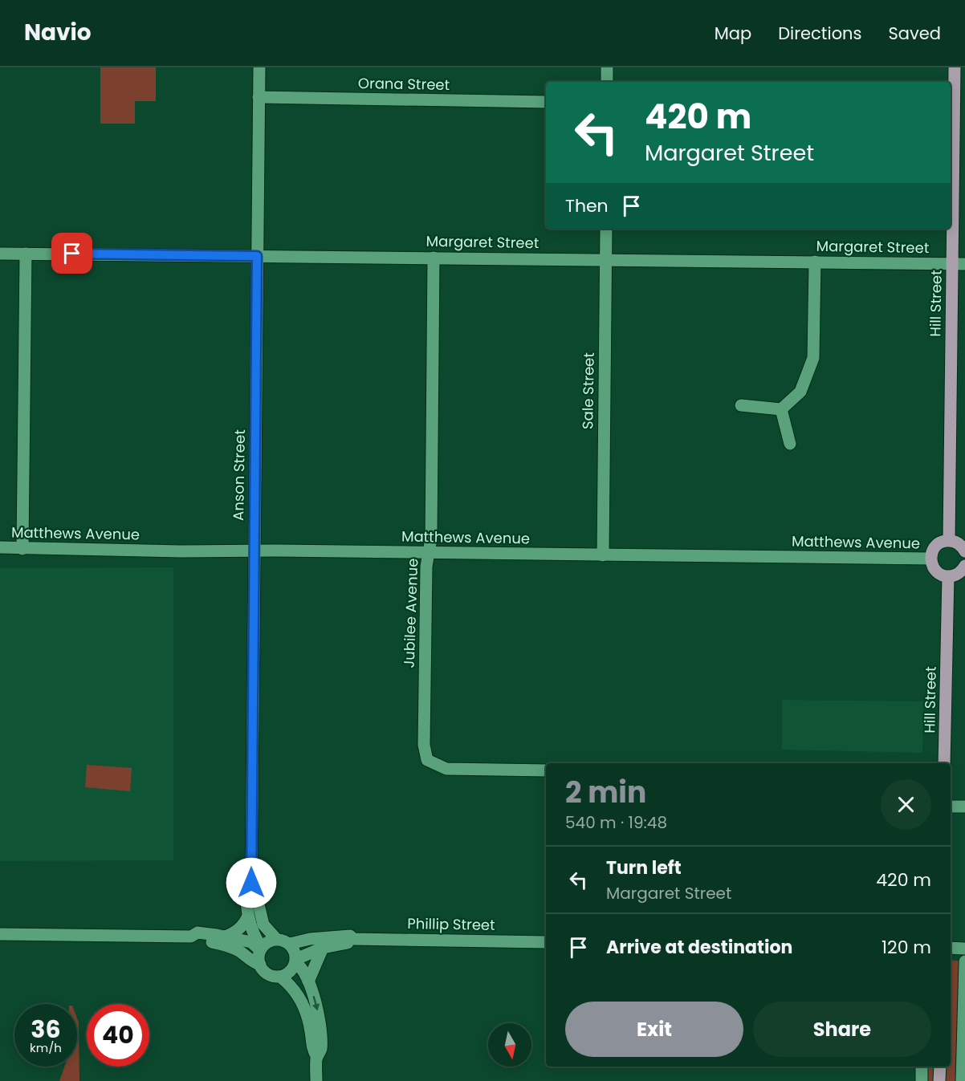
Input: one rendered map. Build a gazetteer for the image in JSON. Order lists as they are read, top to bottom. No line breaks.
{"streets":{"main road":["Hill Street"],"street":["Orana Street","Margaret Street","Sale Street","Anson Street","Matthews Avenue","Jubilee Avenue","Phillip Street"]},"crossings":[["Orana Street","Anson Street"],["Margaret Street","Hill Street"],["Margaret Street","Sale Street"],["Margaret Street","Anson Street"],["Margaret Street","Jubilee Avenue"],["Sale Street","Matthews Avenue"],["Anson Street","Matthews Avenue"],["Anson Street","Phillip Street"],["Matthews Avenue","Jubilee Avenue"]],"north":"bottom","page":{"header":"Navio","nav":["Map","Directions","Saved"],"turn":["420 m","Margaret Street"],"then":"Then","heading":["2 min","540 m · 19:48"],"list":[{"name":"Turn left","note":"Margaret Street","value":"420 m"},{"name":"Arrive at destination","value":"120 m"}],"buttons":["Exit","Share"],"speed":"36 km/h","limit":"40"}}
